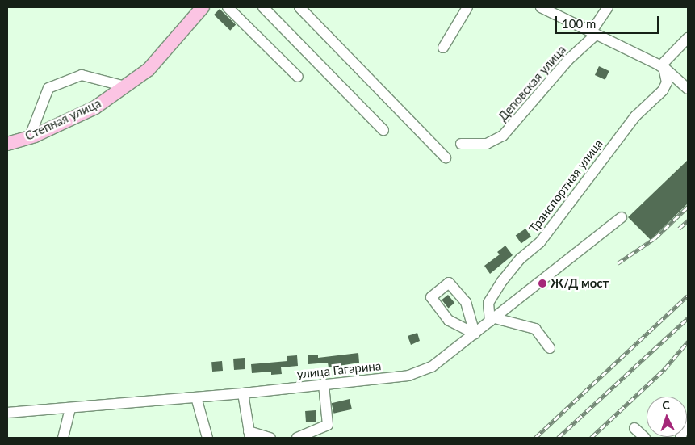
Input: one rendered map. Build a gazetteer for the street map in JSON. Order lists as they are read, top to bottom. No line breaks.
{"streets":{"main road":["Степная улица"],"street":["Деповская улица","Транспортная улица","улица Гагарина"]},"crossings":[["Транспортная улица","улица Гагарина"]],"places":["Ж/Д мост"],"scale_bar":"100 m","north":"top"}
